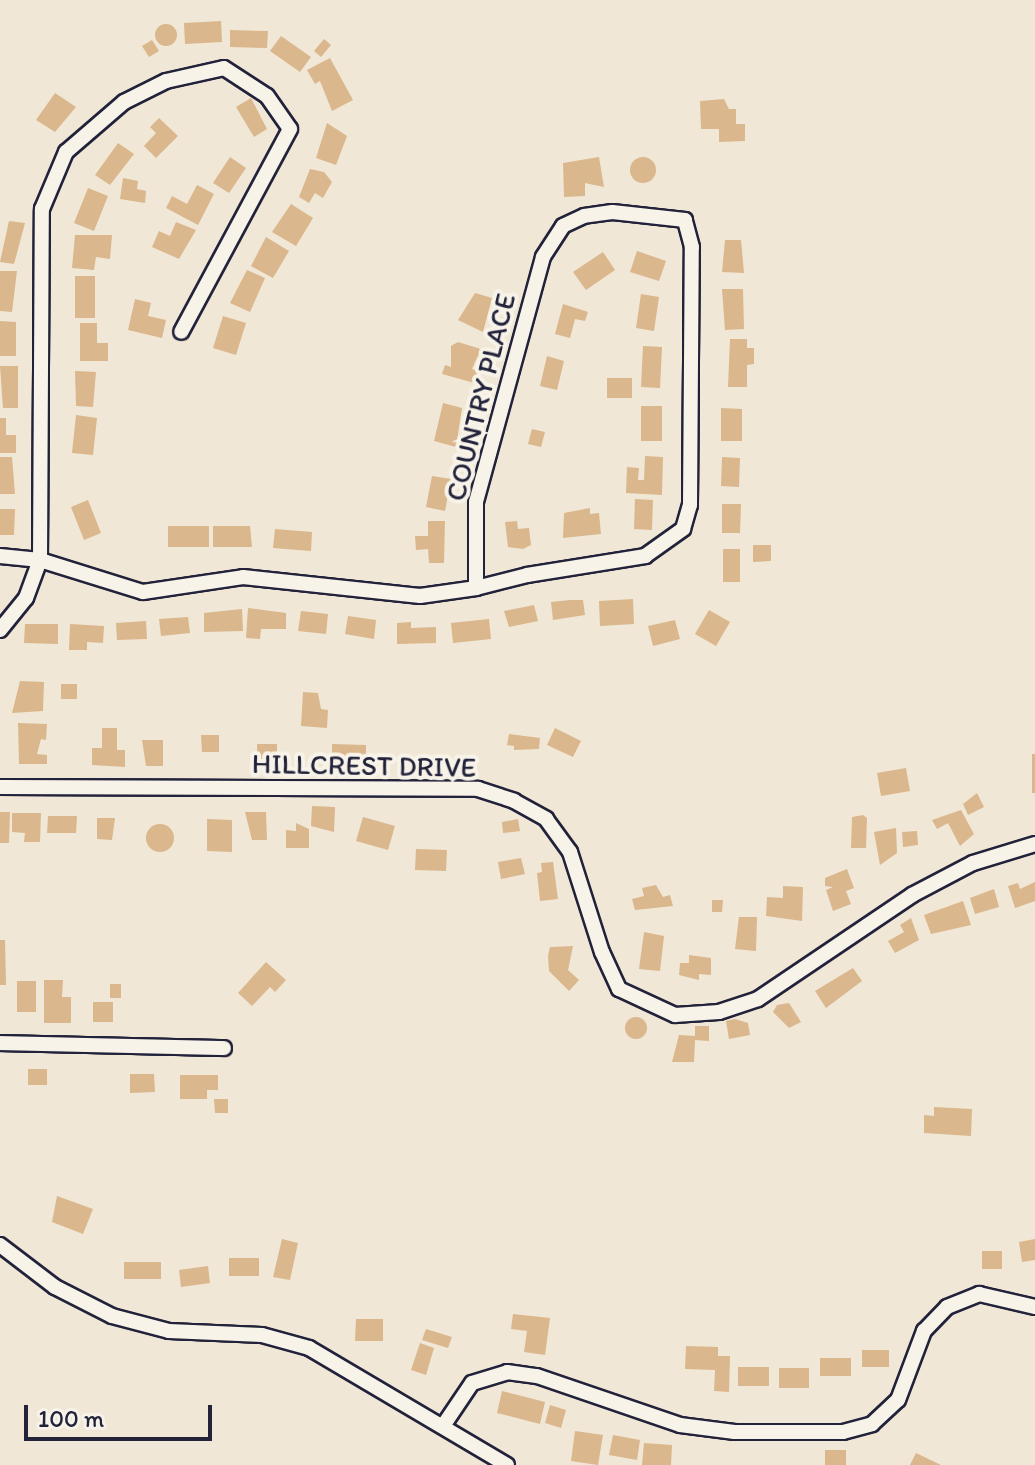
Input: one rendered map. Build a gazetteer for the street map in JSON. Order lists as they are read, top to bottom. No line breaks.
{"streets":{"street":["COUNTRY PLACE","HILLCREST DRIVE"]},"scale_bar":"100 m"}
